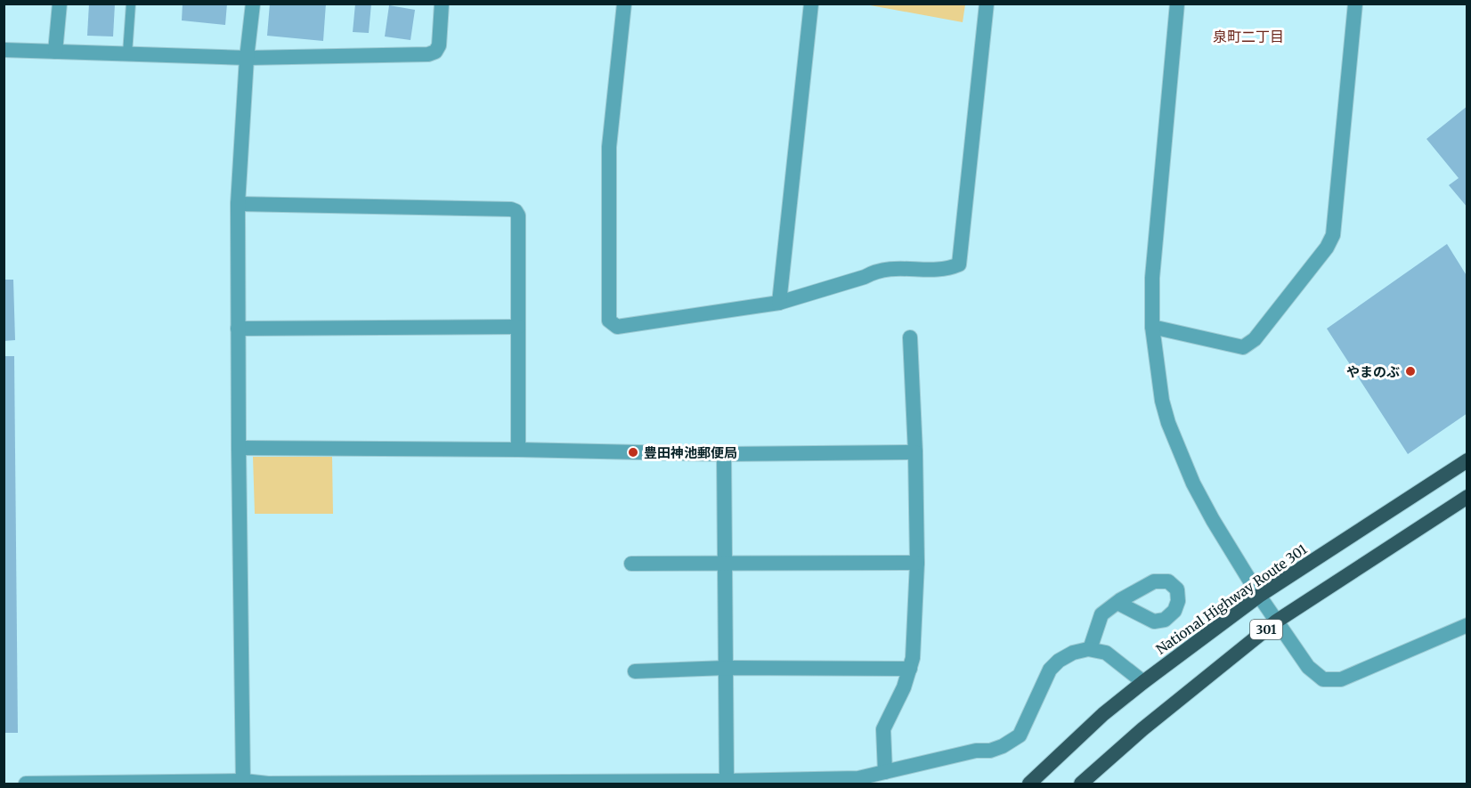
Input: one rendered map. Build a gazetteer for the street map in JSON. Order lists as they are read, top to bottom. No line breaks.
{"streets":{"highway":["National Highway Route 301","301"]},"districts":["泉町二丁目"],"places":["やまのぶ","豊田神池郵便局"]}
